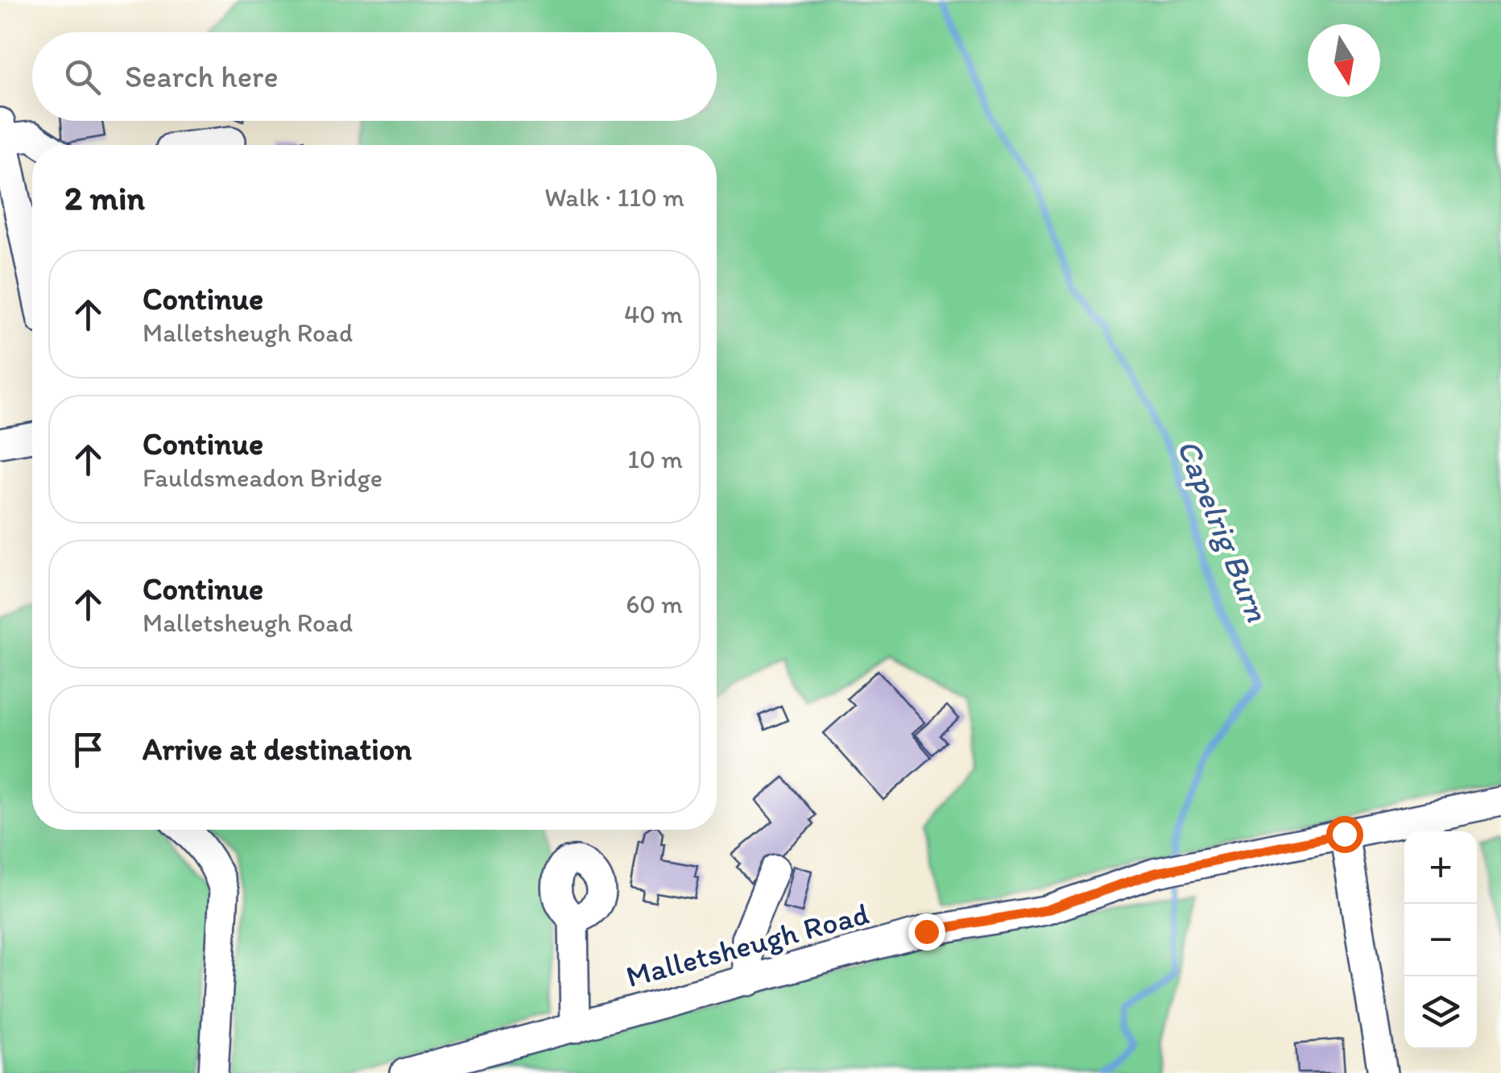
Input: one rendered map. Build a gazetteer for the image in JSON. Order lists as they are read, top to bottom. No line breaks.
{"streets":{"street":["Malletsheugh Road"]},"water":["Capelrig Burn"],"north":"bottom","page":{"search":"Search here","heading":["2 min","Walk · 110 m"],"list":[["Continue","Malletsheugh Road","40 m"],["Continue","Fauldsmeadon Bridge","10 m"],["Continue","Malletsheugh Road","60 m"],"Arrive at destination"],"map_buttons":["+","−"]}}
